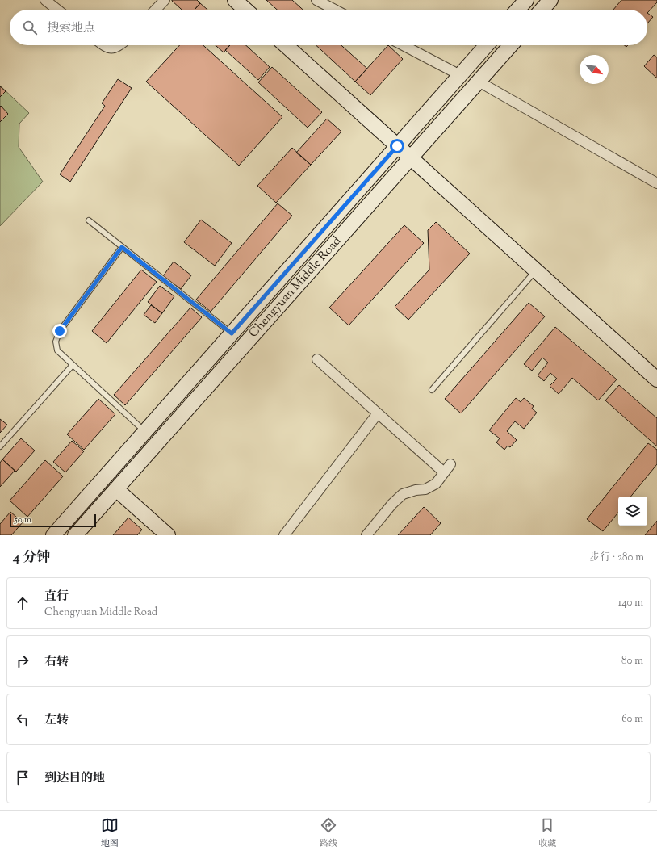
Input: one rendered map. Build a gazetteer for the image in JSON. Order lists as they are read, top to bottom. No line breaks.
{"streets":{"main road":["Chengyuan Middle Road"]},"scale_bar":"50 m","north":"bottom right","page":{"search":"搜索地点","scale":"50 m","heading":["4 分钟","步行 · 280 m"],"list":[["直行","Chengyuan Middle Road","140 m"],["右转","80 m"],["左转","60 m"],"到达目的地"],"nav":["地图","路线","收藏"]}}
